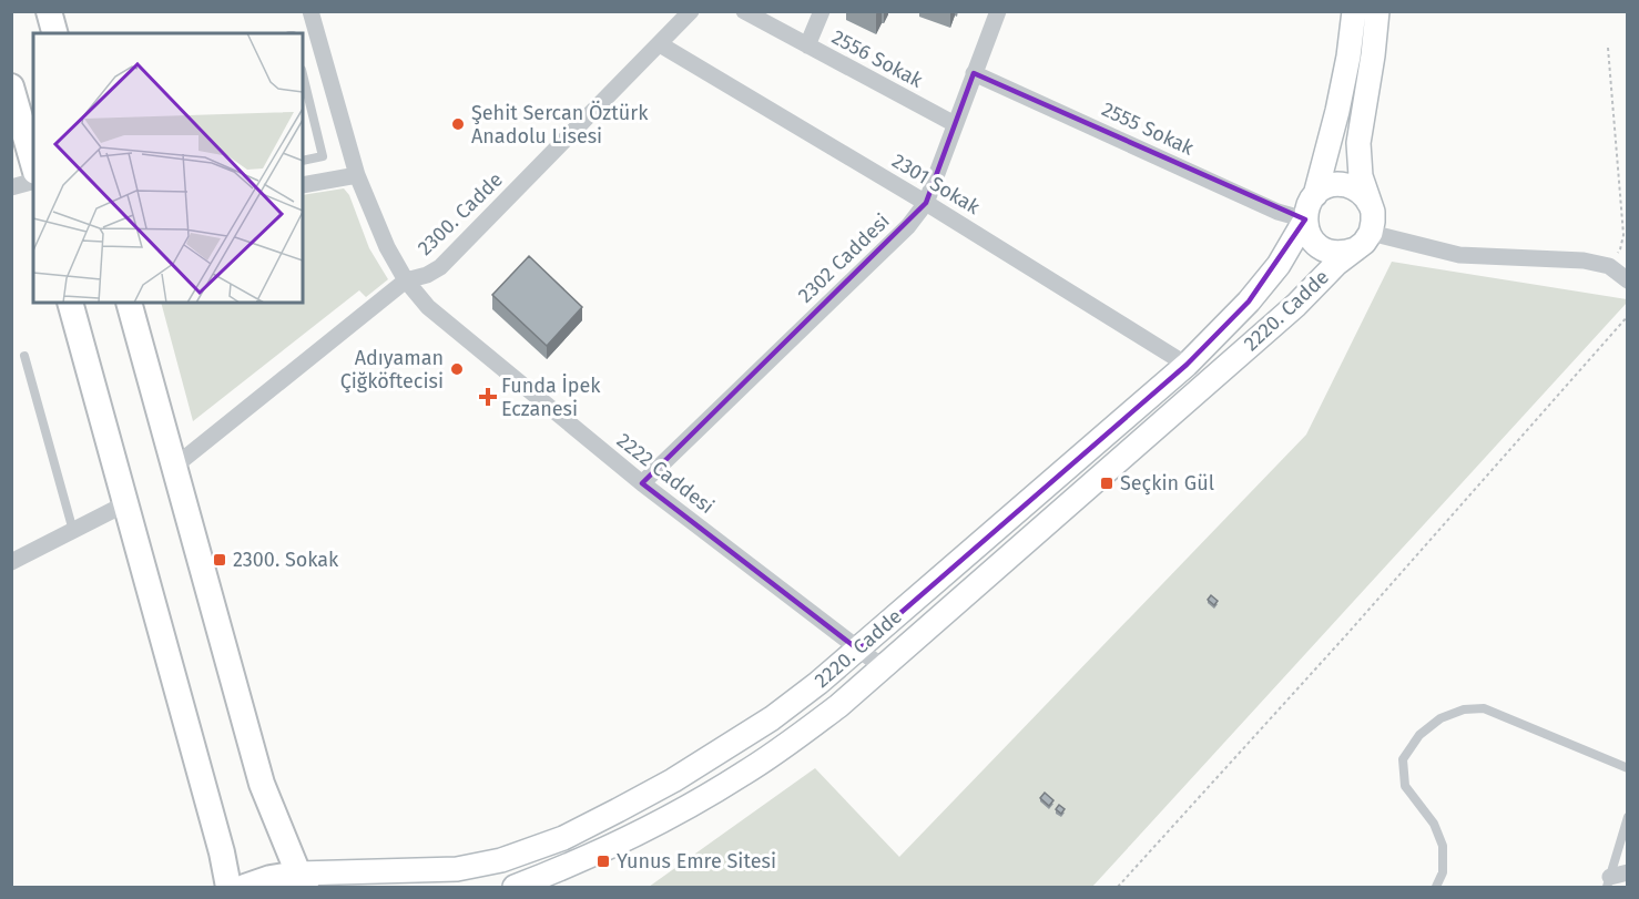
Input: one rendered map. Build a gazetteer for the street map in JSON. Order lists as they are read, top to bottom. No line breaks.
{"streets":{"street":["2556 Sokak","2555 Sokak","2301 Sokak","2300. Cadde","2302 Caddesi","2220. Cadde","2222 Caddesi"]},"crossings":[["2556 Sokak","2302 Caddesi"],["2555 Sokak","2302 Caddesi"],["2555 Sokak","2220. Cadde"],["2301 Sokak","2300. Cadde"],["2301 Sokak","2302 Caddesi"],["2301 Sokak","2220. Cadde"],["2300. Cadde","2222 Caddesi"],["2302 Caddesi","2222 Caddesi"],["2220. Cadde","2222 Caddesi"]],"places":{"other":["Şehit Sercan Öztürk Anadolu Lisesi","Adıyaman Çiğköftecisi"],"health":["Funda İpek Eczanesi"],"transit":["Seçkin Gül","2300. Sokak","Yunus Emre Sitesi"]}}
